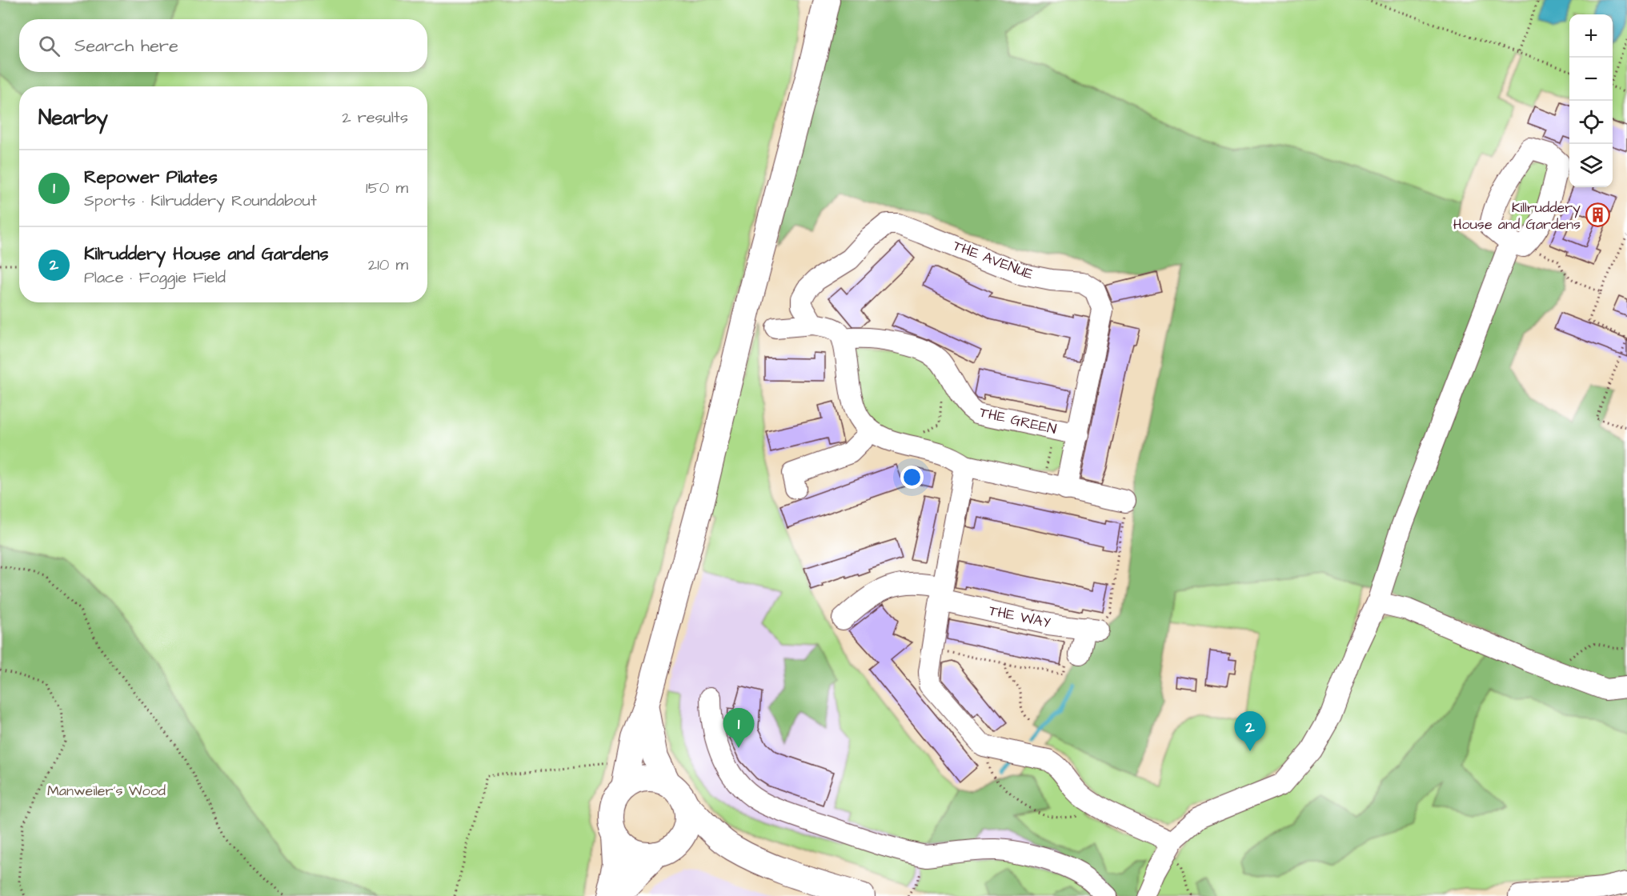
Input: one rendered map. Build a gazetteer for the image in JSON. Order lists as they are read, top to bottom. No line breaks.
{"streets":{"street":["THE AVENUE","THE GREEN","THE WAY"]},"crossings":[["THE AVENUE","THE GREEN"]],"parks":["Manweiler's Wood"],"places":{"building":["Killruddery House and Gardens"]},"page":{"map_buttons":["+","−"],"search":"Search here","heading":["Nearby","2 results"],"list":[{"mark":"1","name":"Repower Pilates","note":"Sports · Kilruddery Roundabout","value":"150 m"},{"mark":"2","name":"Kilruddery House and Gardens","note":"Place · Foggie Field","value":"210 m"}],"pins":["1","2"]}}
